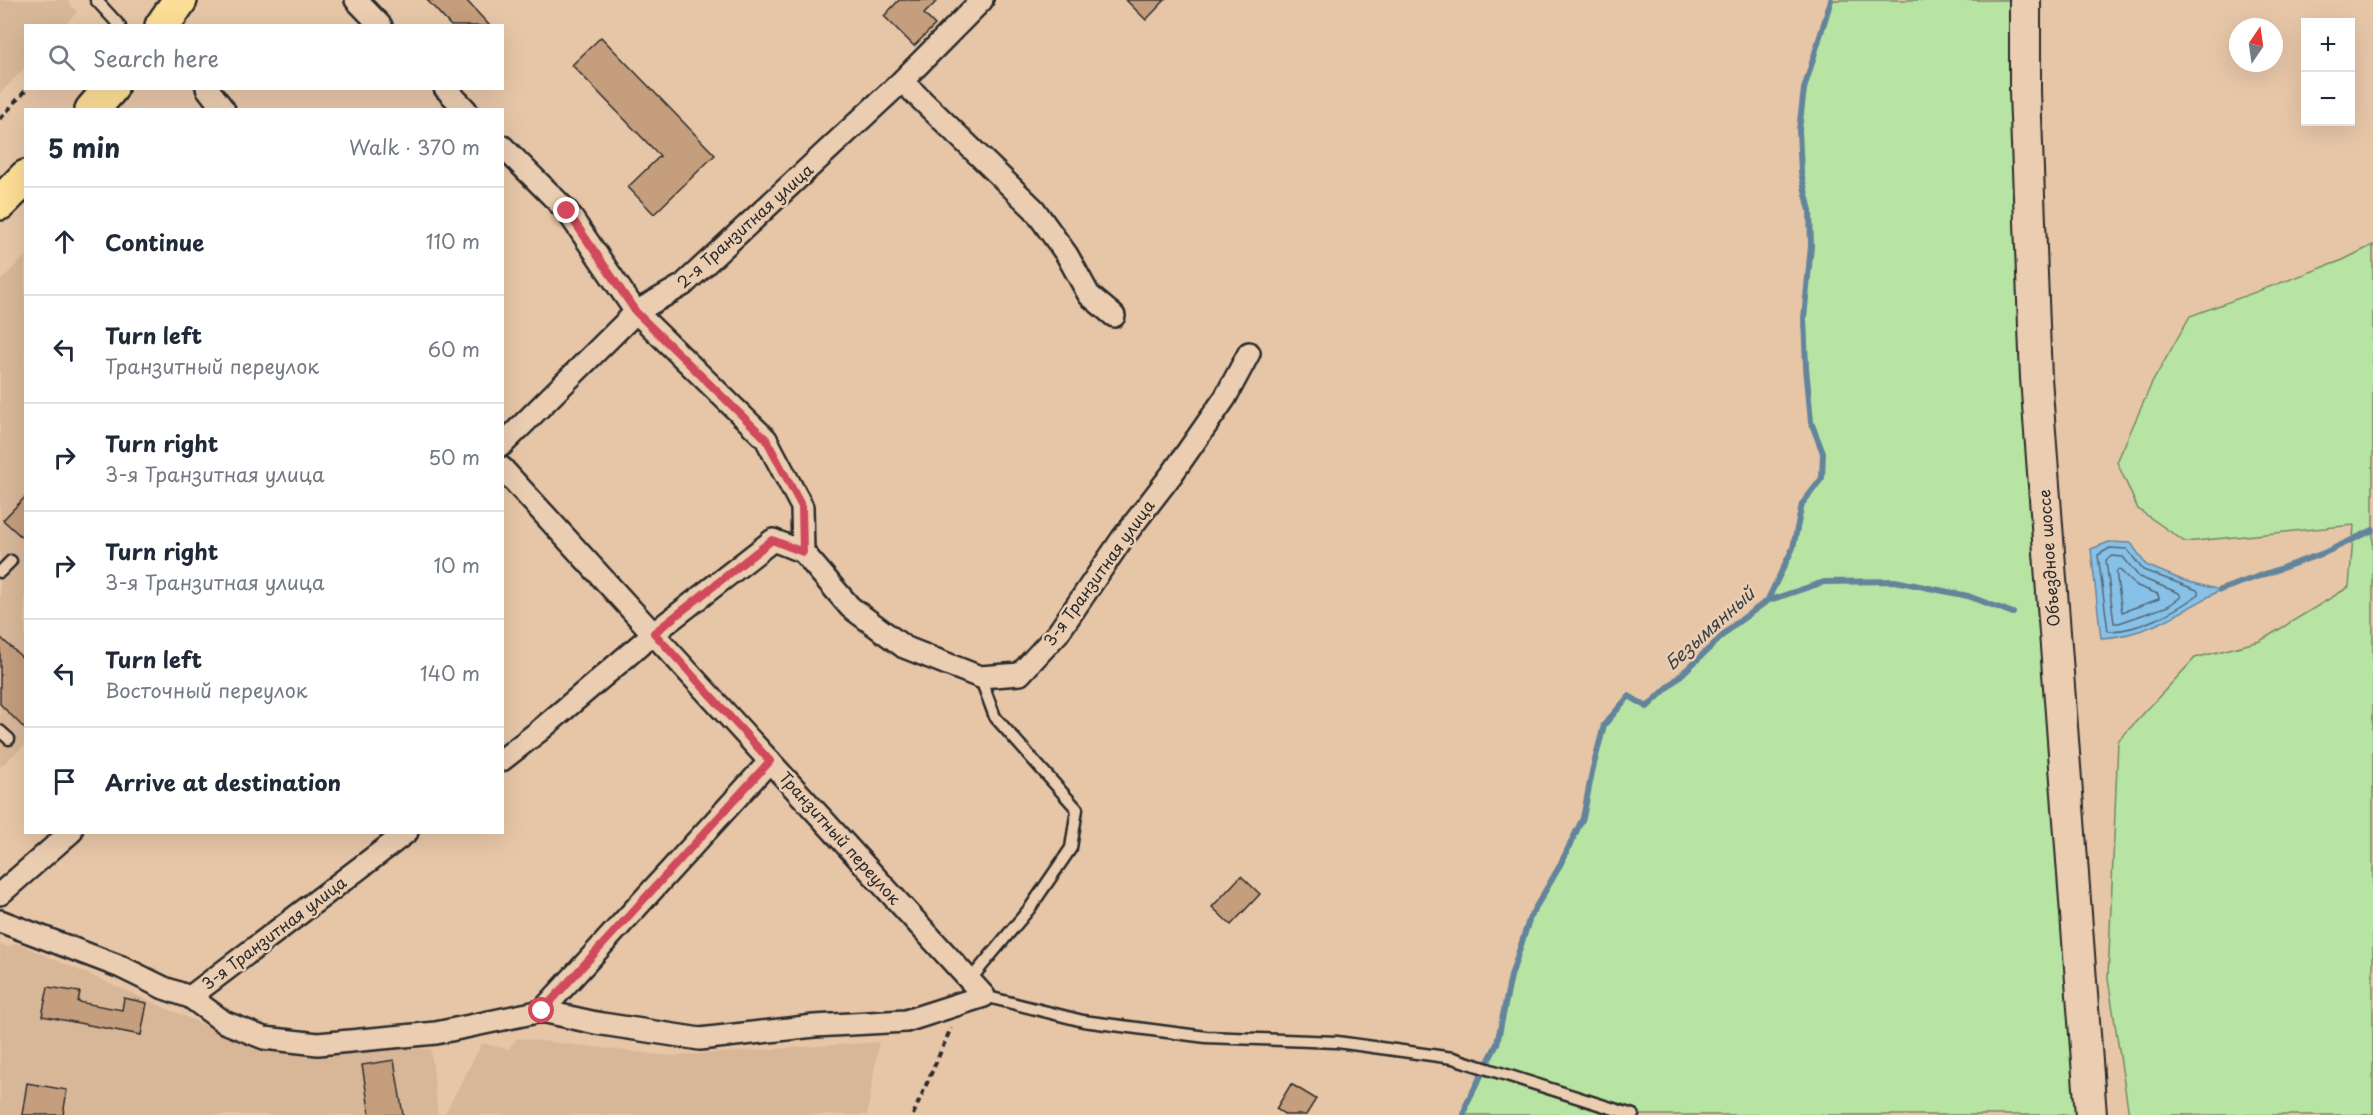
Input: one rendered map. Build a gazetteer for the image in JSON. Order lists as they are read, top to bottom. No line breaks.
{"streets":{"street":["2-я Транзитная улица","Объездное шоссе","3-я Транзитная улица","Транзитный переулок"]},"crossings":[["3-я Транзитная улица","Транзитный переулок"]],"water":["Безымянный"],"north":"top","page":{"map_buttons":["+","−"],"search":"Search here","heading":["5 min","Walk · 370 m"],"list":[["Continue","110 m"],["Turn left","Транзитный переулок","60 m"],["Turn right","3-я Транзитная улица","50 m"],["Turn right","3-я Транзитная улица","10 m"],["Turn left","Восточный переулок","140 m"],"Arrive at destination"]}}
